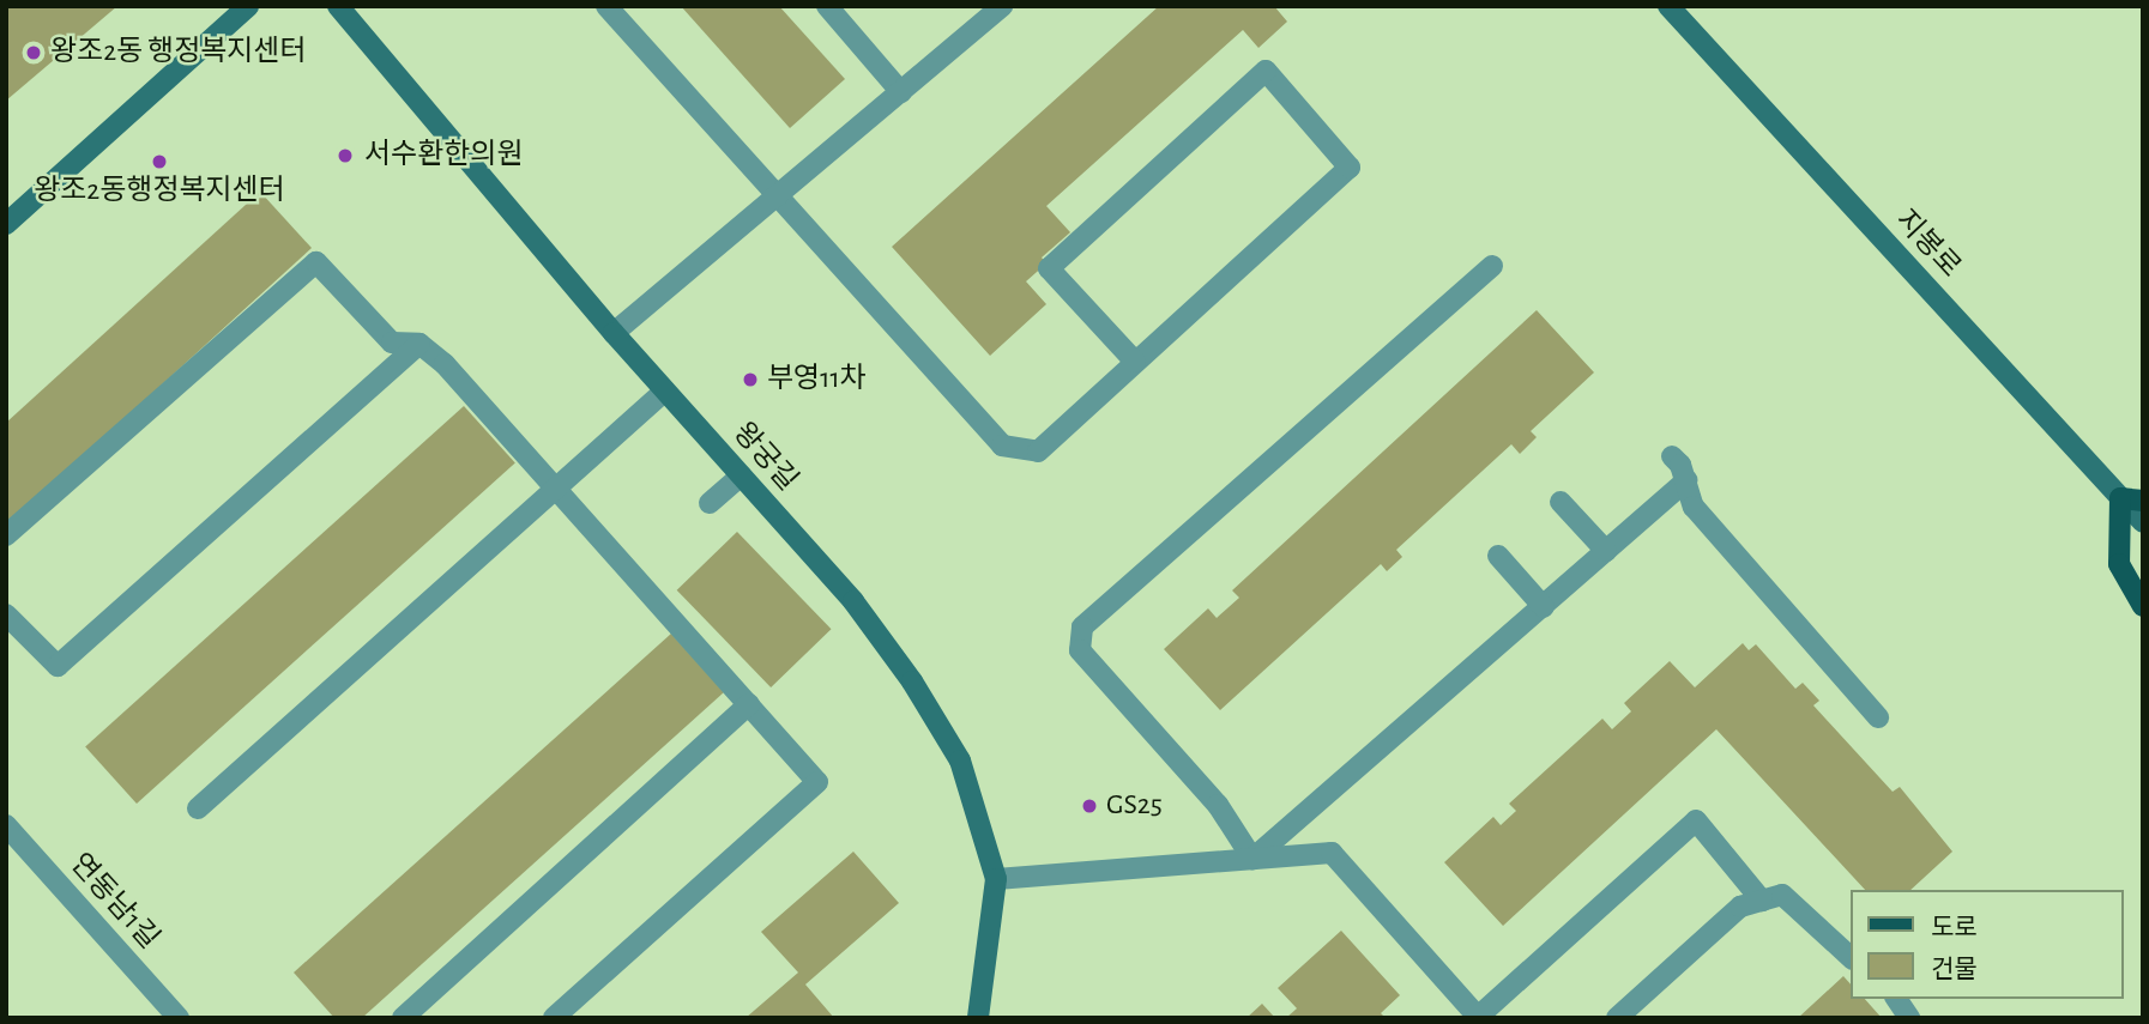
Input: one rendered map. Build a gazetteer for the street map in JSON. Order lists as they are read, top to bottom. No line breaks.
{"streets":{"street":["지봉로","왕궁길","연동남1길"]},"places":["왕조2동 행정복지센터","서수환한의원","왕조2동행정복지센터","부영11차","GS25"],"legend":["도로","건물"]}
